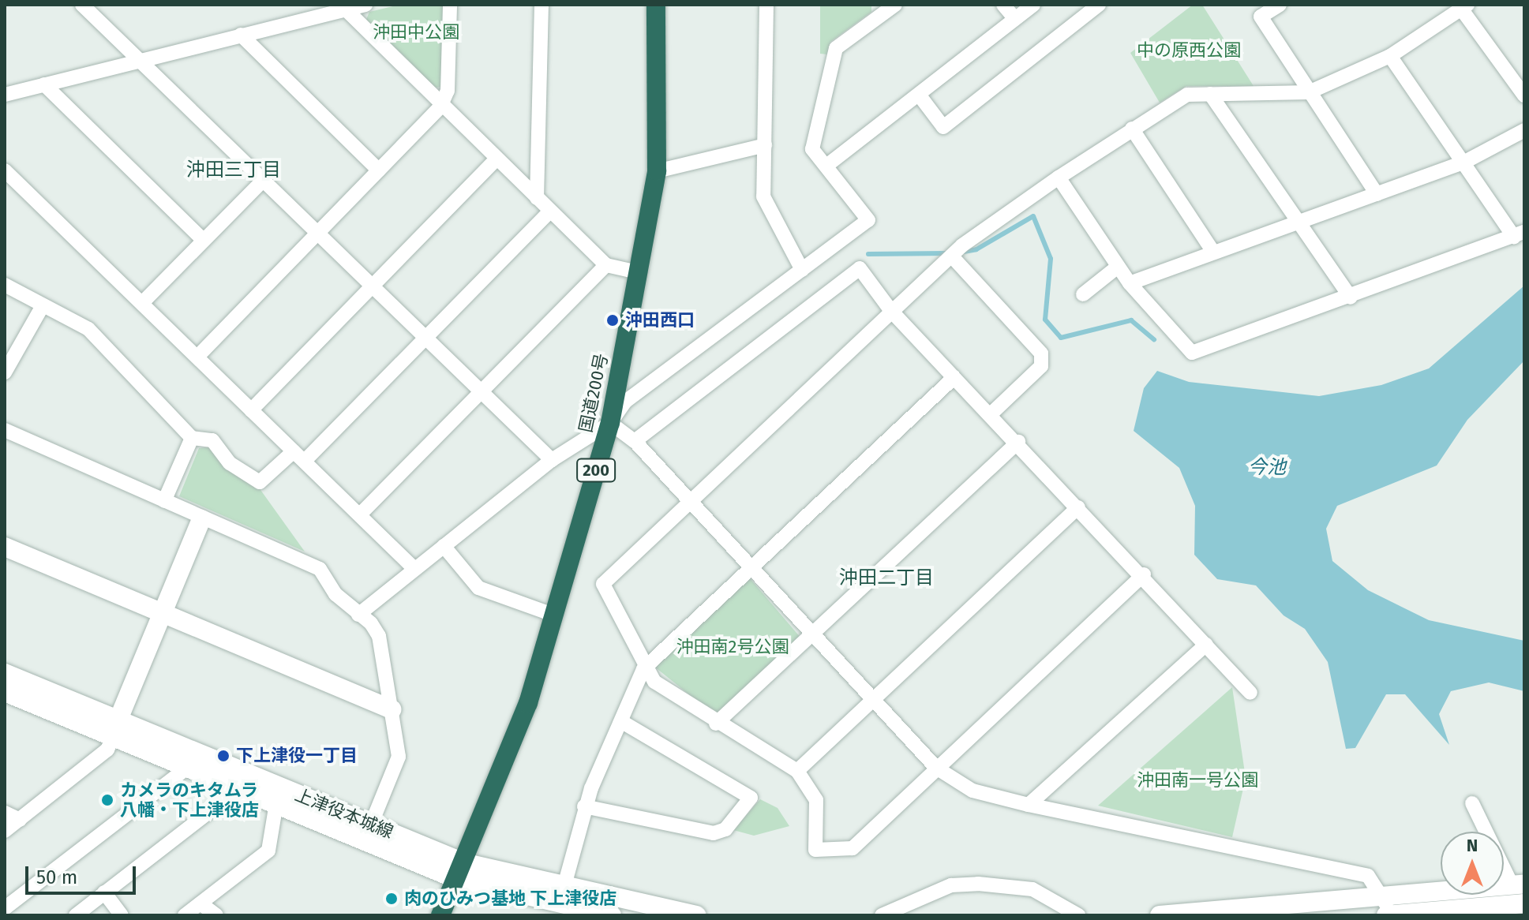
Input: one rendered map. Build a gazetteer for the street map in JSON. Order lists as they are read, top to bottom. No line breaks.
{"streets":{"highway":["国道200号","200"],"street":["上津役本城線"]},"crossings":[["国道200号","上津役本城線"]],"districts":["沖田三丁目","沖田二丁目"],"water":["今池"],"parks":["沖田中公園","中の原西公園","沖田南2号公園","沖田南一号公園"],"places":["沖田西口","下上津役一丁目","カメラのキタムラ 八幡・下上津役店","肉のひみつ基地 下上津役店"],"scale_bar":"50 m","north":"top"}
